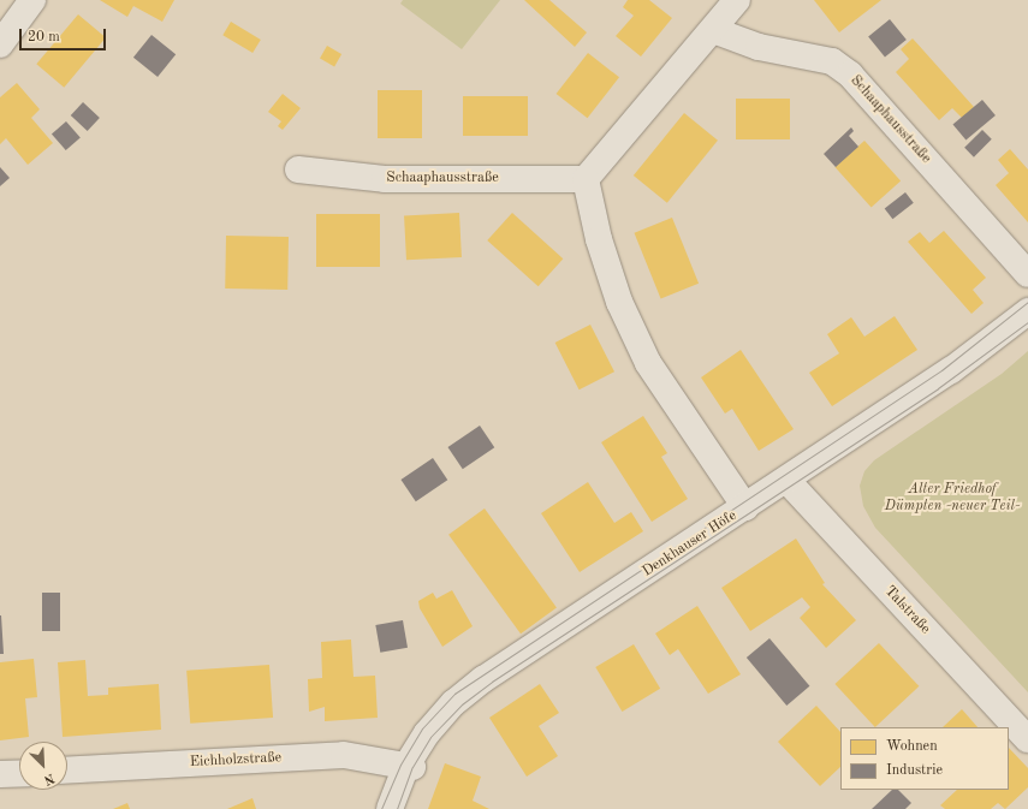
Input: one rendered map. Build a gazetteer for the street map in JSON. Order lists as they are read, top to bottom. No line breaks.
{"streets":{"street":["Schaaphausstraße","Denkhauser Höfe","Talstraße","Eichholzstraße"]},"crossings":[["Denkhauser Höfe","Talstraße"],["Denkhauser Höfe","Eichholzstraße"]],"parks":["Alter Friedhof Dümpten -neuer Teil-"],"legend":["Wohnen","Industrie"],"scale_bar":"20 m","north":"bottom right"}
